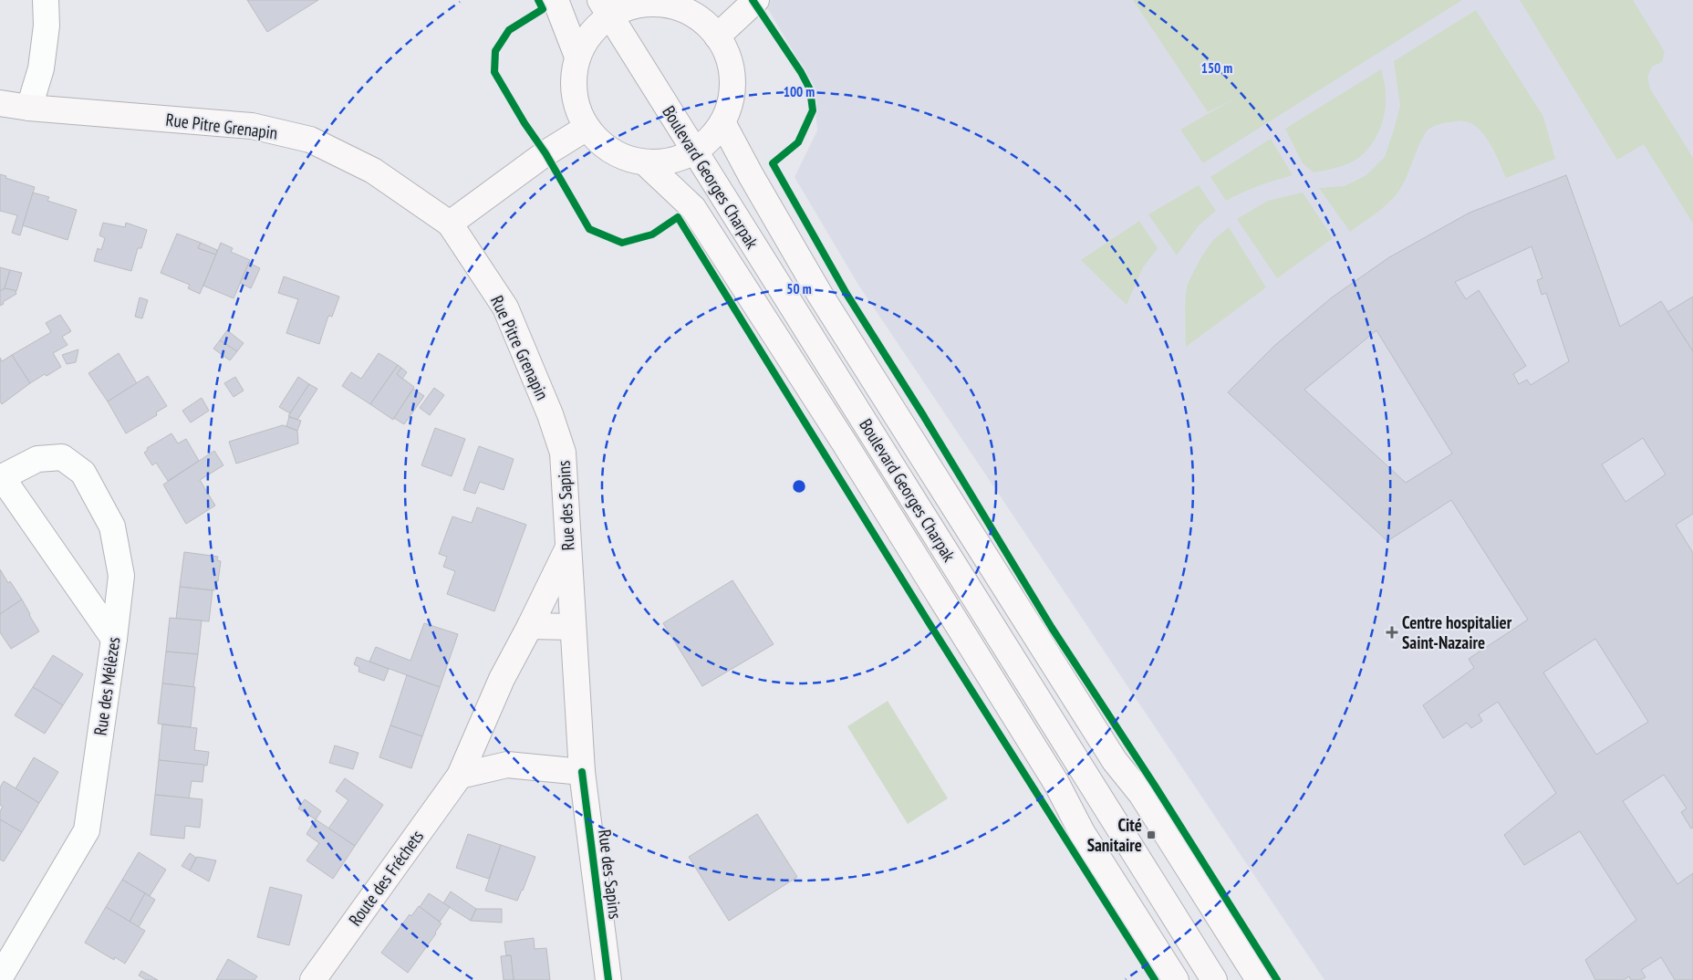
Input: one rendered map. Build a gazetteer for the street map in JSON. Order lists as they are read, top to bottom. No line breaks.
{"streets":{"street":["Rue Pitre Grenapin","Boulevard Georges Charpak","Rue des Sapins","Rue des Mélèzes","Route des Fréchets"]},"crossings":[["Rue Pitre Grenapin","Rue des Sapins"],["Rue des Sapins","Route des Fréchets"]],"places":{"health":["Centre hospitalier Saint-Nazaire"],"transit":["Cité Sanitaire"]},"rings":["150 m","100 m","50 m"]}
